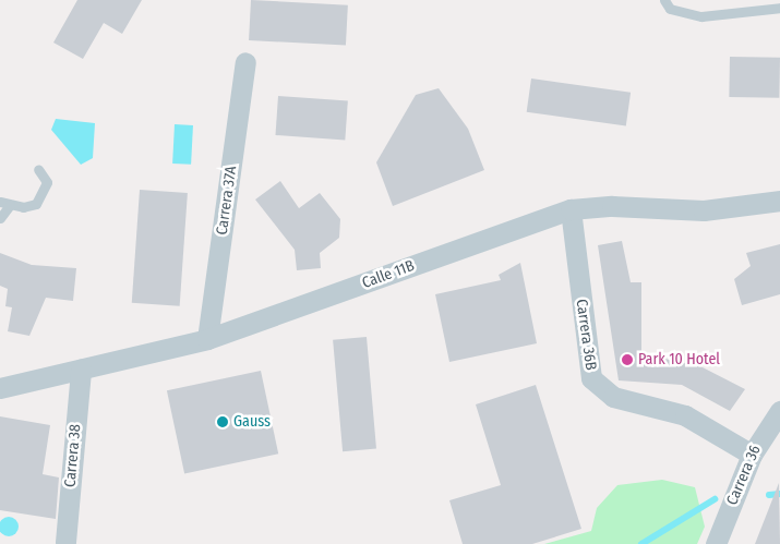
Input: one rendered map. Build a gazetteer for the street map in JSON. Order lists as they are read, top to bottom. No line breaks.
{"streets":{"street":["Carrera 37A","Calle 11B","Carrera 36B","Carrera 38","Carrera 36"]},"crossings":[["Carrera 37A","Calle 11B"],["Calle 11B","Carrera 36B"],["Calle 11B","Carrera 38"],["Carrera 36B","Carrera 36"]],"places":["Park 10 Hotel","Gauss"]}
